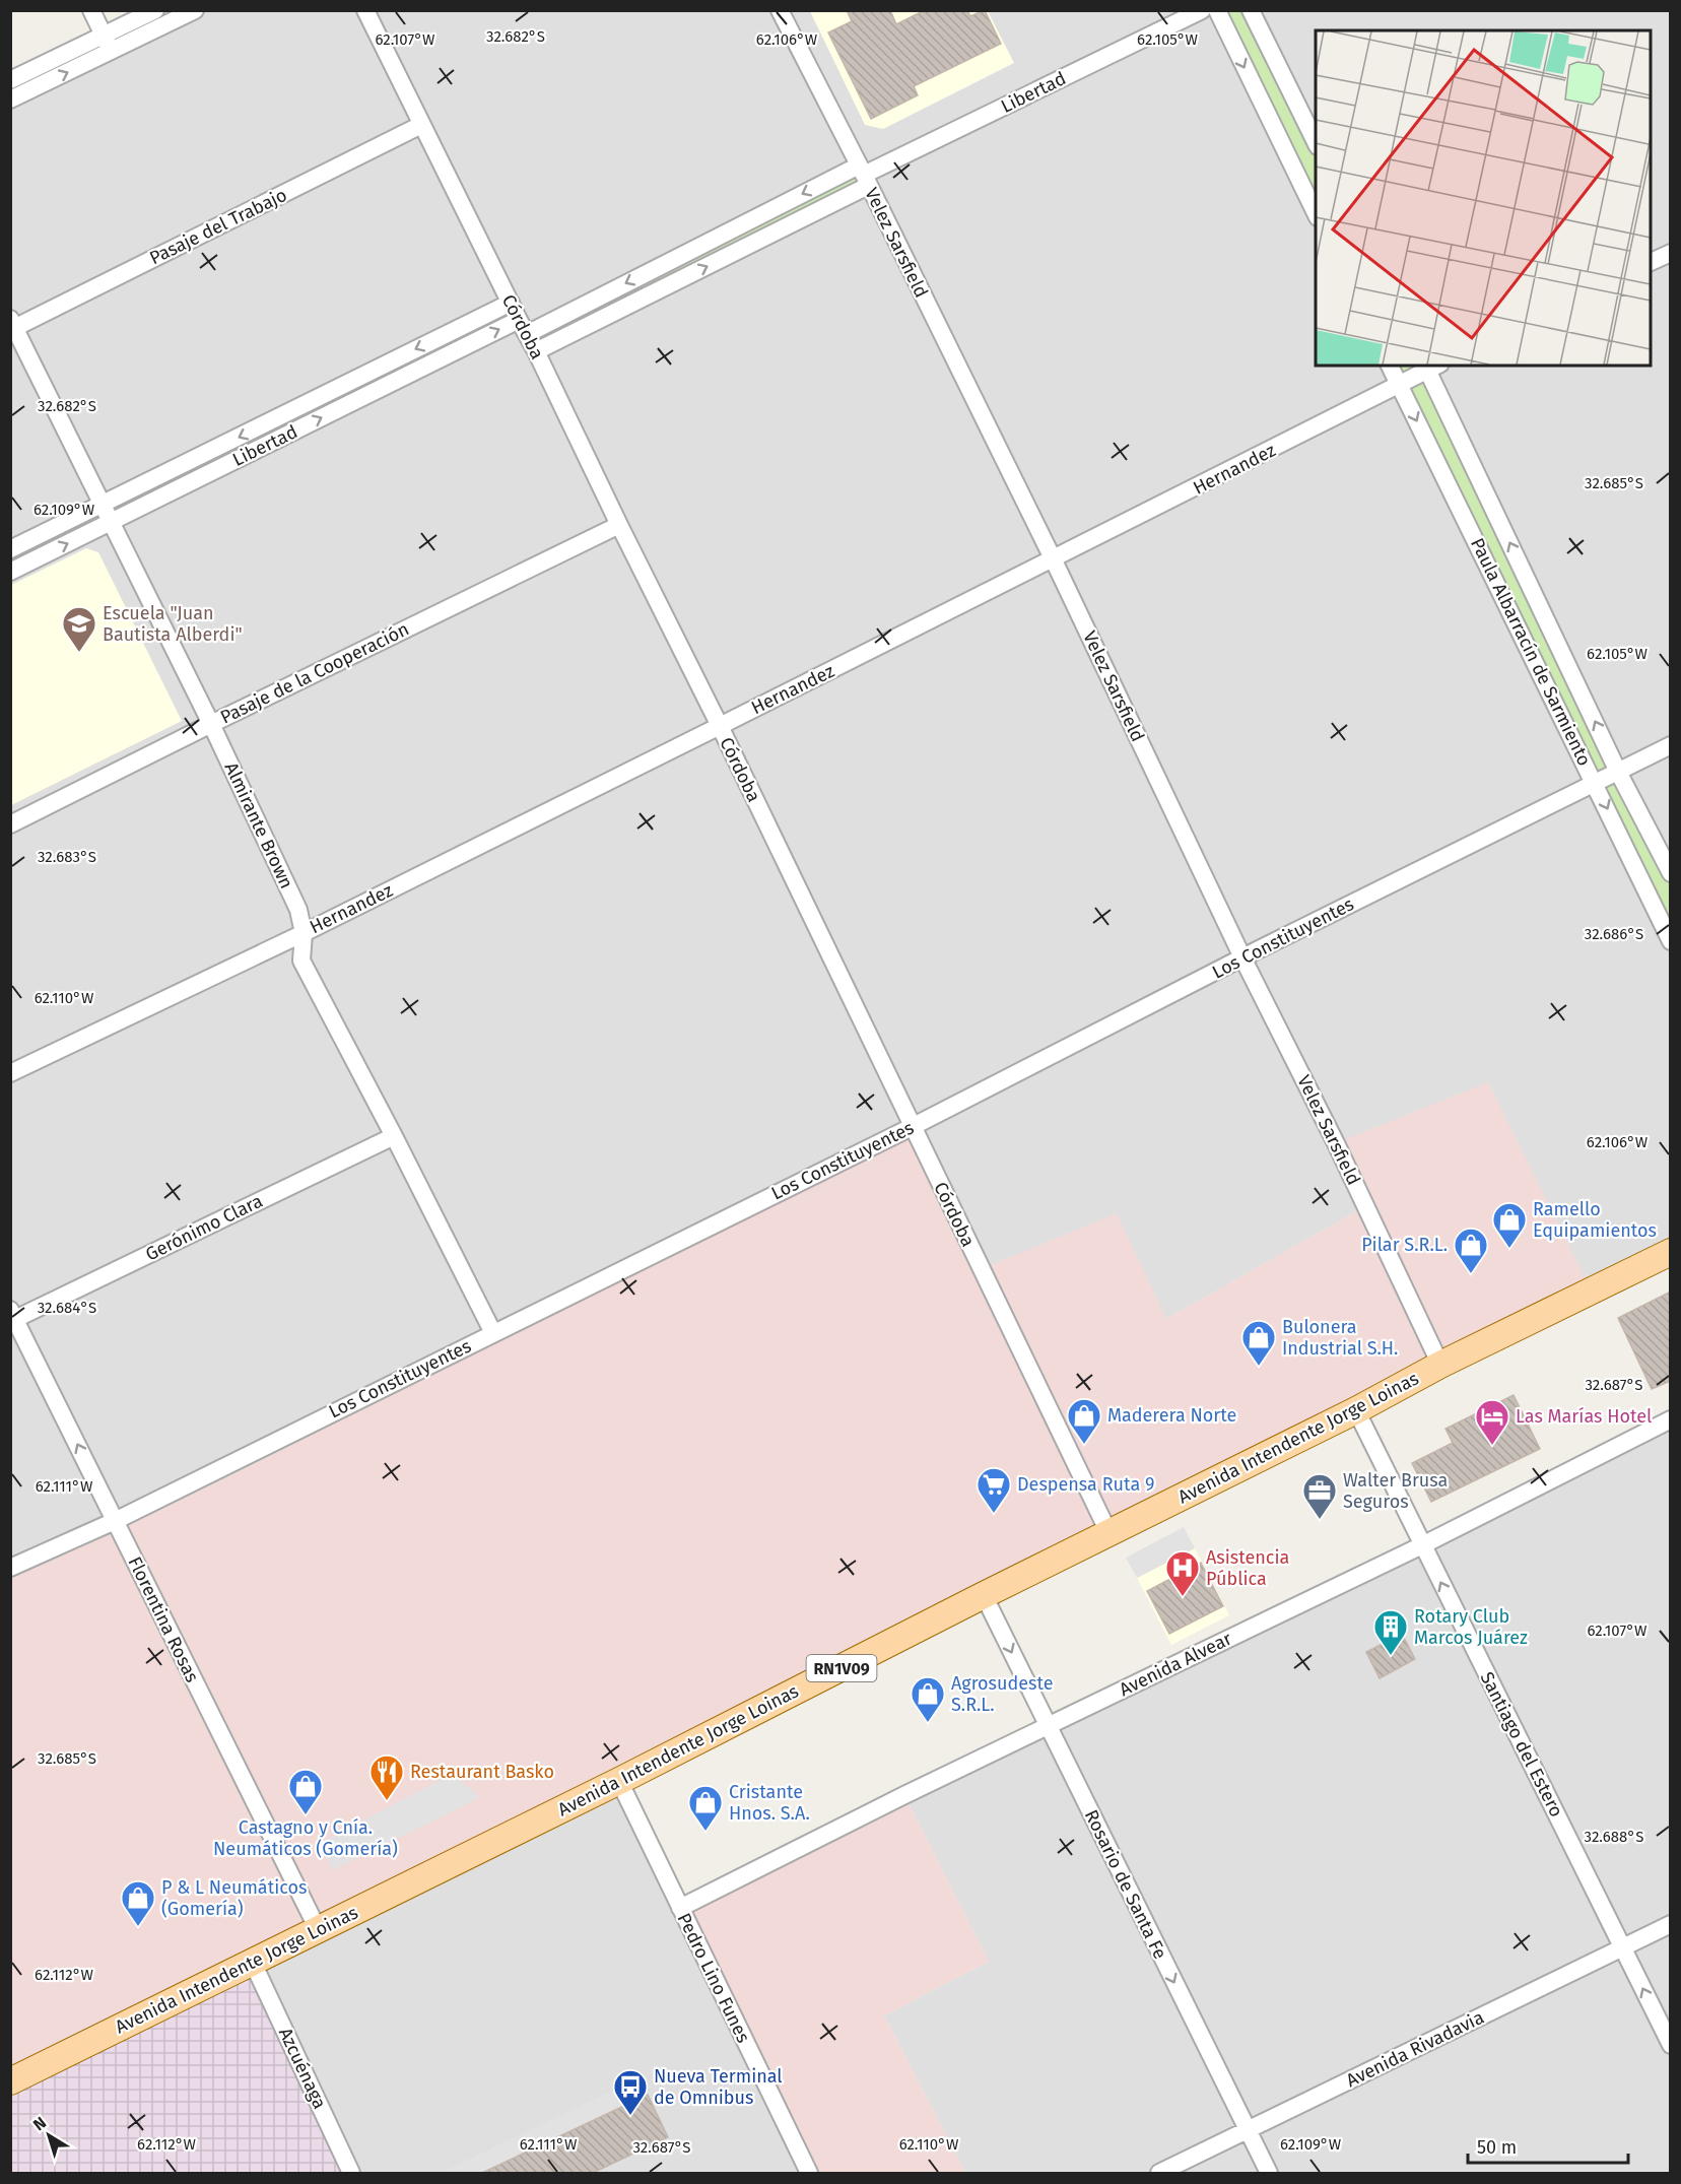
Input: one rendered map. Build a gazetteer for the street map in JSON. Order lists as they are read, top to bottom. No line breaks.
{"streets":{"main road":["Avenida Intendente Jorge Loinas","RN1V09"],"street":["Libertad","Pasaje del Trabajo","Velez Sarsfield","Córdoba","Hernandez","Paula Albarracín de Sarmiento","Pasaje de la Cooperación","Almirante Brown","Los Constituyentes","Gerónimo Clara","Florentina Rosas","Avenida Alvear","Santiago del Estero","Rosario de Santa Fe","Pedro Lino Funes","Avenida Rivadavia","Azcuénaga"]},"crossings":[["Libertad","Velez Sarsfield"],["Libertad","Córdoba"],["Libertad","Almirante Brown"],["Pasaje del Trabajo","Córdoba"],["Pasaje del Trabajo","Almirante Brown"],["Velez Sarsfield","Hernandez"],["Velez Sarsfield","Los Constituyentes"],["Velez Sarsfield","Avenida Intendente Jorge Loinas"],["Córdoba","Hernandez"],["Córdoba","Pasaje de la Cooperación"],["Córdoba","Los Constituyentes"],["Córdoba","Avenida Intendente Jorge Loinas"],["Hernandez","Paula Albarracín de Sarmiento"],["Hernandez","Almirante Brown"],["Paula Albarracín de Sarmiento","Los Constituyentes"],["Pasaje de la Cooperación","Almirante Brown"],["Almirante Brown","Los Constituyentes"],["Almirante Brown","Gerónimo Clara"],["Los Constituyentes","Florentina Rosas"],["Gerónimo Clara","Florentina Rosas"],["Avenida Intendente Jorge Loinas","Florentina Rosas"],["Avenida Intendente Jorge Loinas","Santiago del Estero"],["Avenida Intendente Jorge Loinas","Rosario de Santa Fe"],["Avenida Intendente Jorge Loinas","Pedro Lino Funes"],["Avenida Intendente Jorge Loinas","Azcuénaga"],["Avenida Alvear","Santiago del Estero"],["Avenida Alvear","Rosario de Santa Fe"],["Avenida Alvear","Pedro Lino Funes"],["Santiago del Estero","Avenida Rivadavia"],["Rosario de Santa Fe","Avenida Rivadavia"]],"one_way":["Santiago del Estero","Rosario de Santa Fe"],"places":{"school or university":["Escuela \"Juan Bautista Alberdi\""],"shop":["Ramello Equipamientos","Pilar S.R.L.","Bulonera Industrial S.H.","Maderera Norte","Agrosudeste S.R.L.","Castagno y Cnía. Neumáticos (Gomería)","Cristante Hnos. S.A.","P & L Neumáticos (Gomería)"],"hotel":["Las Marías Hotel"],"supermarket":["Despensa Ruta 9"],"office":["Walter Brusa Seguros"],"hospital":["Asistencia Pública"],"building":["Rotary Club Marcos Juárez"],"restaurant":["Restaurant Basko"],"bus stop":["Nueva Terminal de Omnibus"]},"scale_bar":"50 m","north":"top left","coordinates":["32.682°S","62.107°W","62.106°W","62.105°W","32.685°S","62.109°W","32.683°S","32.686°S","62.110°W","32.684°S","32.687°S","62.111°W","32.688°S","62.112°W"]}
